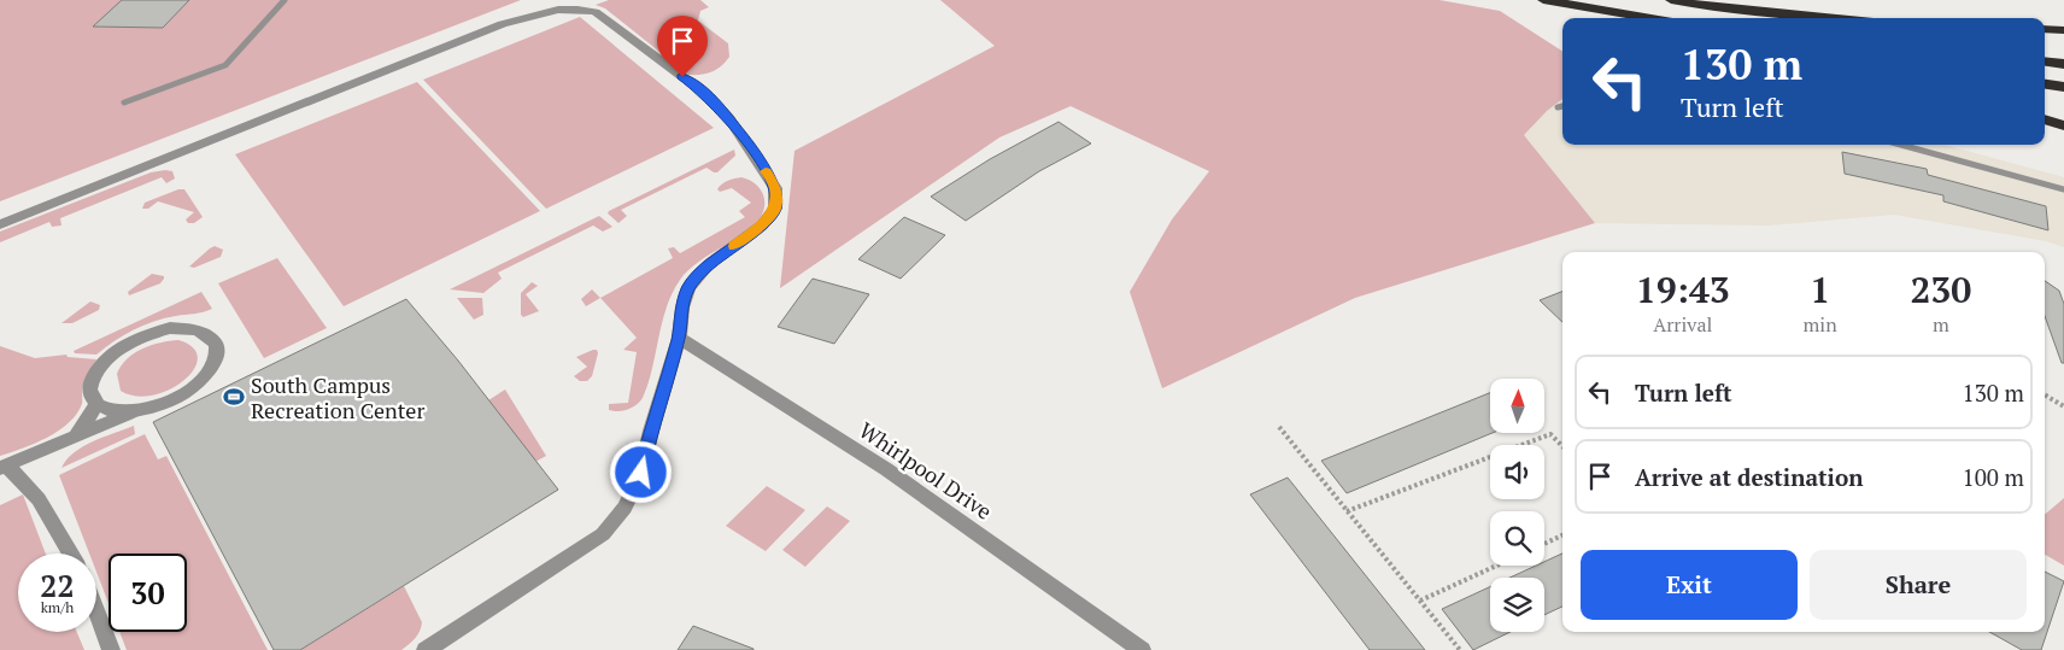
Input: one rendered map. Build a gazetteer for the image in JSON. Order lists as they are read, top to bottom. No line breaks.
{"streets":{"street":["Whirlpool Drive"]},"places":{"sports":["South Campus Recreation Center"]},"north":"top","page":{"turn":["130 m","Turn left"],"eta":["19:43","Arrival","1","min","230","m"],"list":[{"name":"Turn left","value":"130 m"},{"name":"Arrive at destination","value":"100 m"}],"buttons":["Exit","Share"],"speed":"22 km/h","limit":"30"}}
